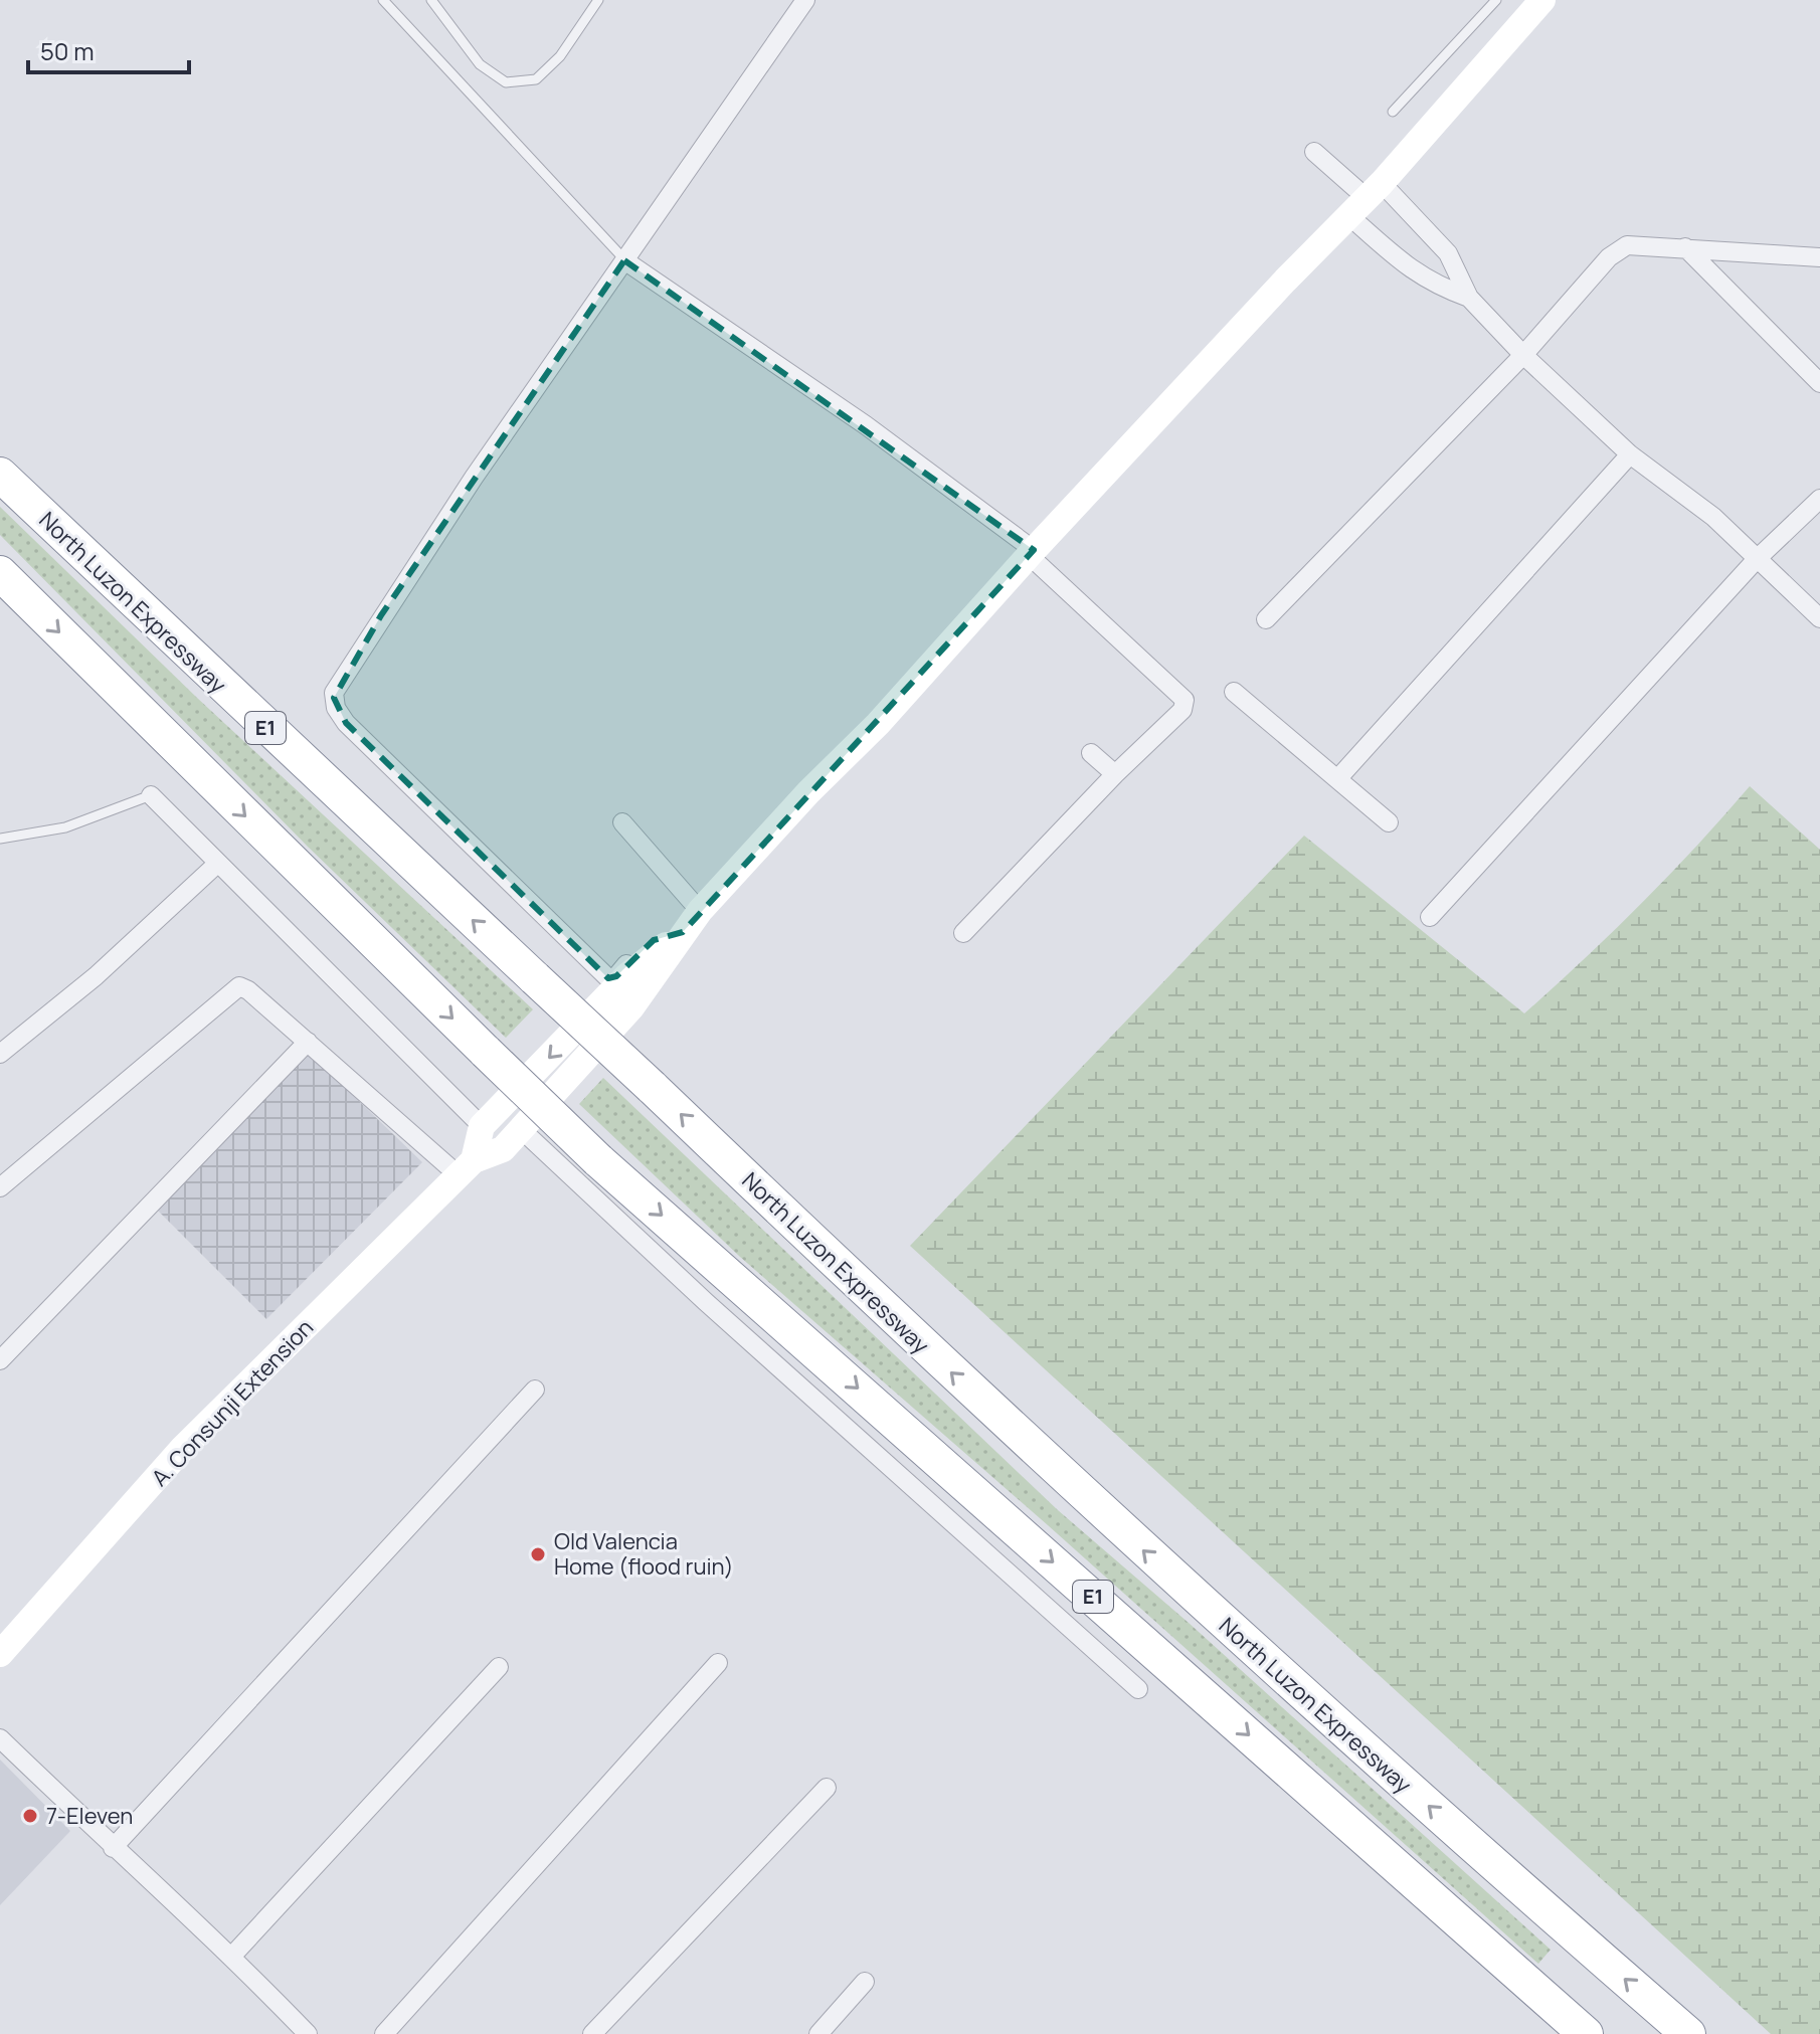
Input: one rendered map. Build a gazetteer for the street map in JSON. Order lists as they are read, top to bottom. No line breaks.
{"streets":{"highway":["North Luzon Expressway","E1"],"main road":["A. Consunji Extension"]},"places":["Old Valencia Home (flood ruin)","7-Eleven"],"scale_bar":"50 m"}
